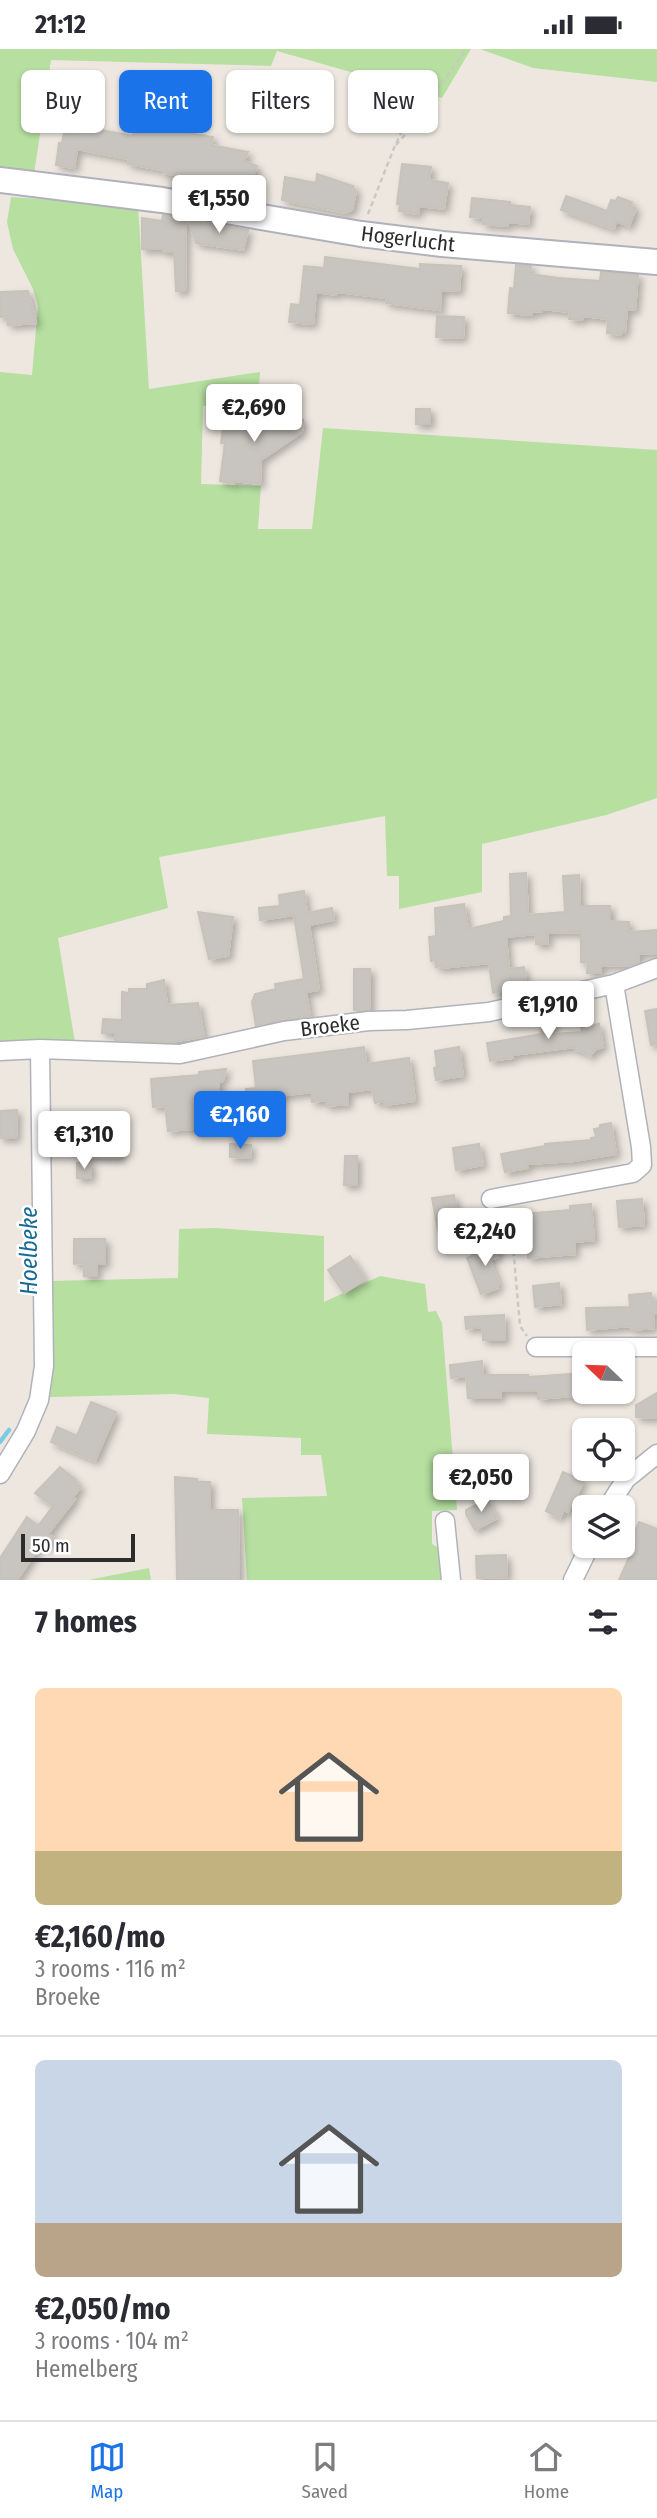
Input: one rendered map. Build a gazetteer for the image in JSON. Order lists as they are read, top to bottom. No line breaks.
{"streets":{"street":["Hogerlucht","Broeke"]},"water":["Hoelbeke"],"scale_bar":"50 m","north":"top left","page":{"status":"21:12","chip":["Buy","Rent","Filters","New"],"price":["€1,550","€2,690","€1,910","€2,160","€1,310","€2,240","€2,050"],"scale":"50 m","heading":"7 homes","list":[{"name":"€2,160/mo","note":"3 rooms · 116 m² · Broeke"},{"name":"€2,050/mo","note":"3 rooms · 104 m² · Hemelberg"}],"tabs":["Map","Saved","Home"]}}
